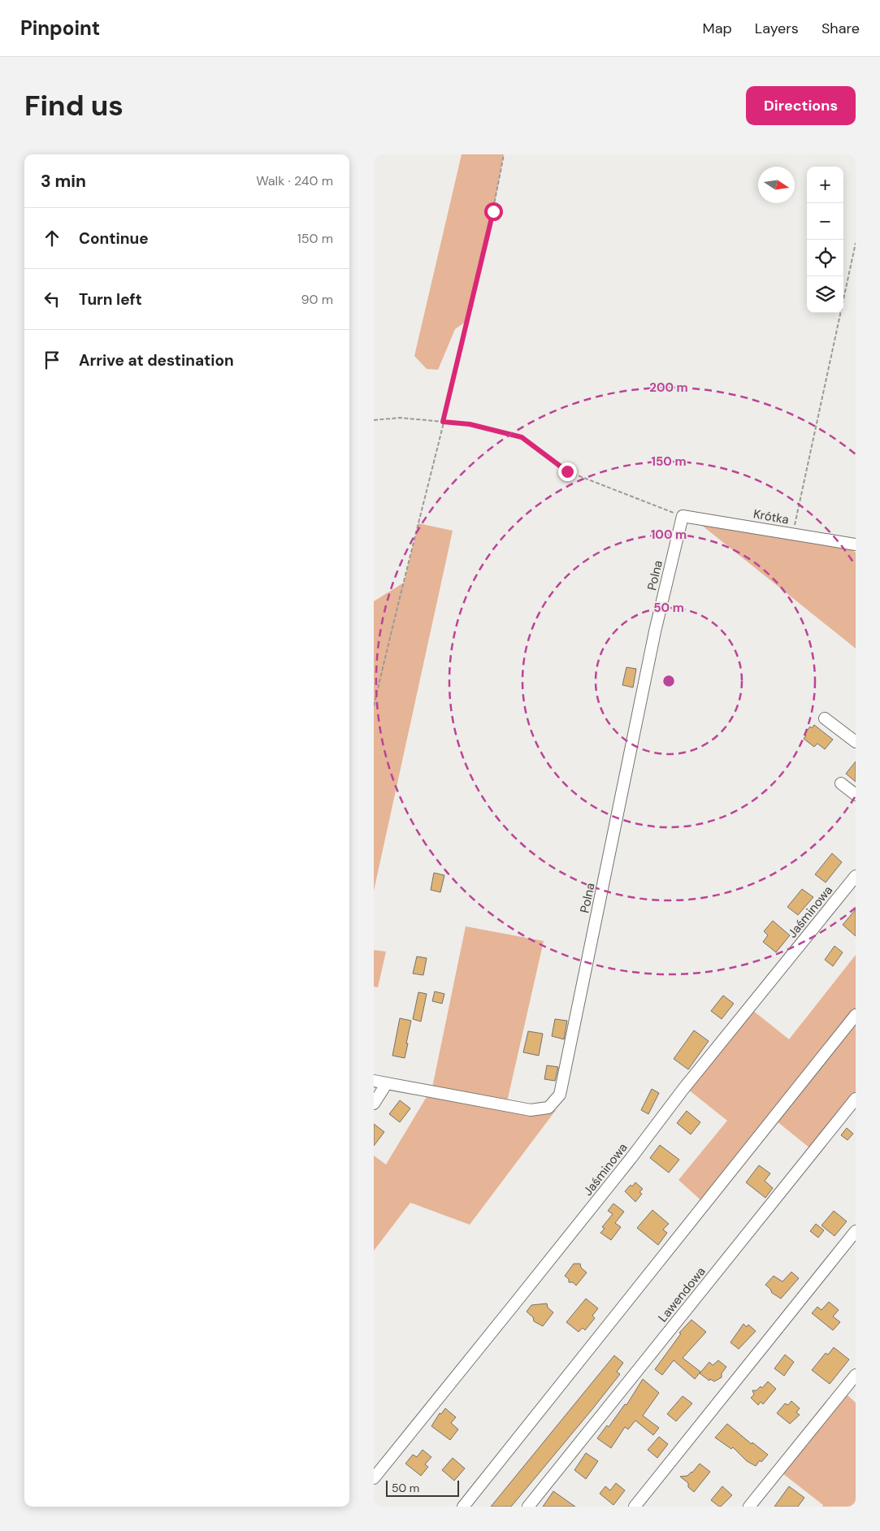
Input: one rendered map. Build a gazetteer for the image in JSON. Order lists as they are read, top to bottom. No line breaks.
{"streets":{"street":["Krótka","Polna","Jaśminowa","Lawendowa"]},"crossings":[["Krótka","Polna"]],"scale_bar":"50 m","north":"right","page":{"header":"Pinpoint","nav":["Map","Layers","Share"],"buttons":"Directions","title":"Find us","heading":["3 min","Walk · 240 m"],"map_buttons":["+","−"],"list":[["Continue","150 m"],["Turn left","90 m"],"Arrive at destination"],"scale":"50 m"},"rings":["200 m","150 m","100 m","50 m"]}
